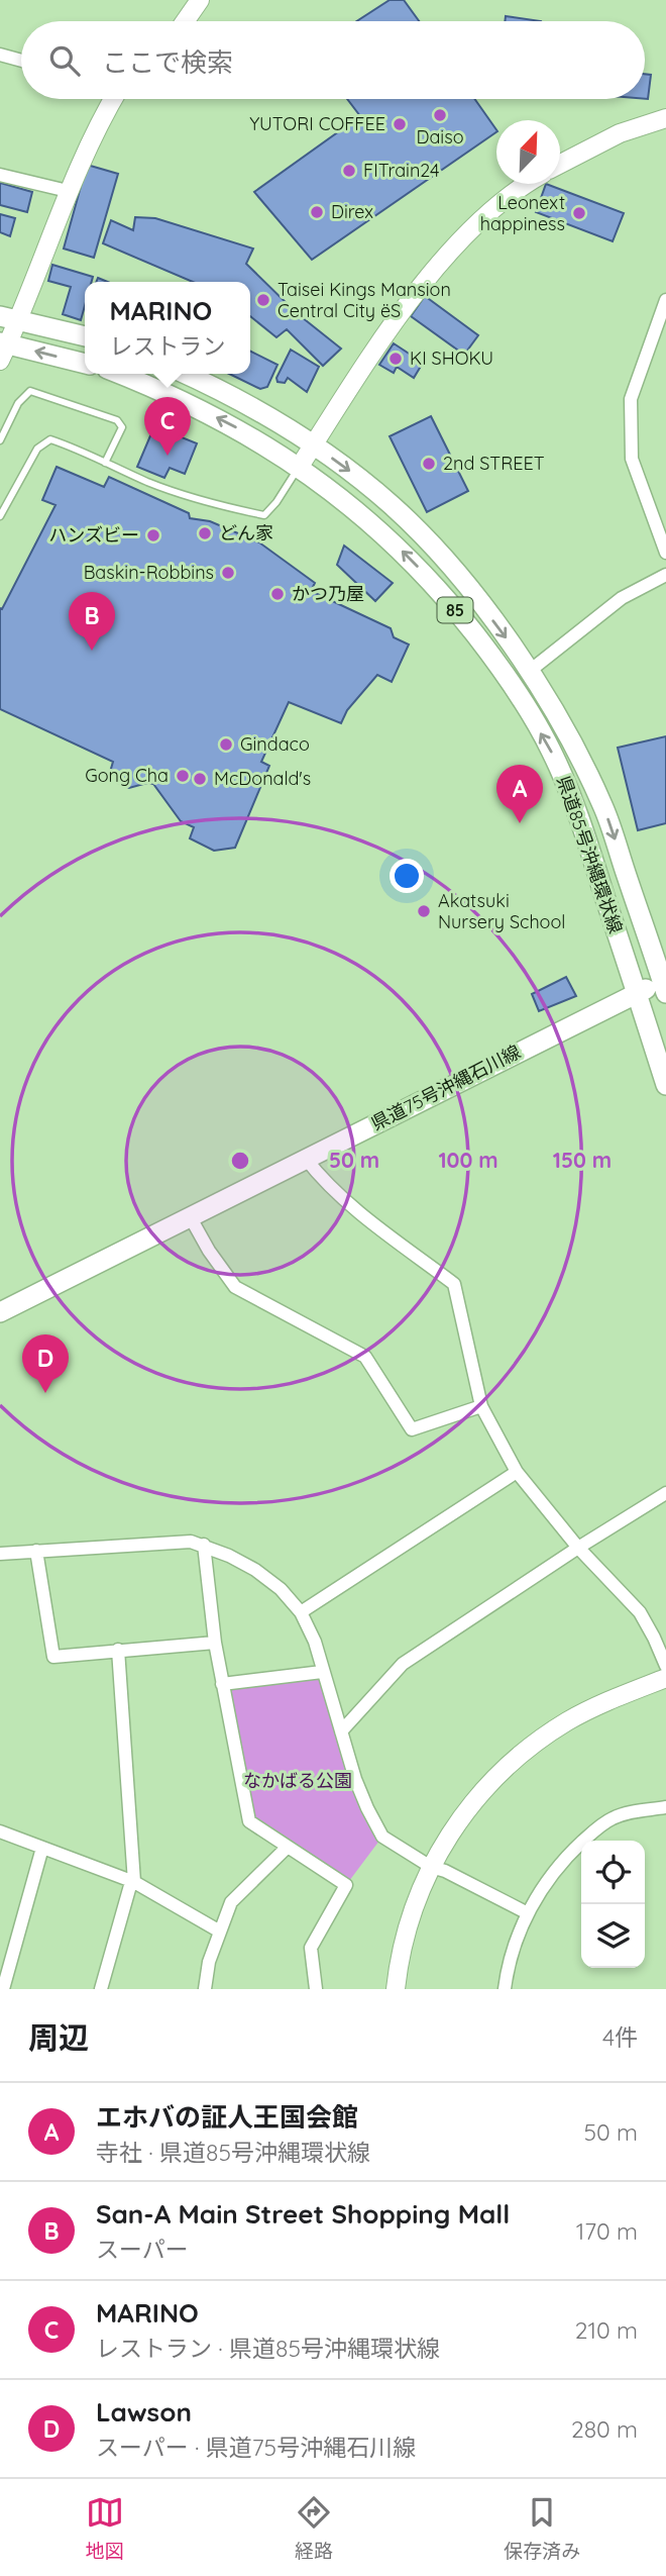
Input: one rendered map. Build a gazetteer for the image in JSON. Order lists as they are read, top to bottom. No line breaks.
{"streets":{"main road":["85","県道85号沖縄環状線","県道75号沖縄石川線"]},"crossings":[["県道85号沖縄環状線","県道75号沖縄石川線"]],"parks":["なかばる公園"],"places":["Daiso","YUTORI COFFEE","FITrain24","Direx","Leonext happiness","Taisei Kings Mansion Central City ëS","KI SHOKU","2nd STREET","どん家","ハンズビー","Baskin-Robbins","かつ乃屋","Gindaco","Gong Cha","McDonald's","Akatsuki Nursery School"],"north":"top right","page":{"search":"ここで検索","popup":["MARINO","レストラン"],"pins":["C","B","A","D"],"heading":["周辺","4件"],"list":[{"mark":"A","name":"エホバの証人王国会館","note":"寺社 · 県道85号沖縄環状線","value":"50 m"},{"mark":"B","name":"San-A Main Street Shopping Mall","note":"スーパー","value":"170 m"},{"mark":"C","name":"MARINO","note":"レストラン · 県道85号沖縄環状線","value":"210 m"},{"mark":"D","name":"Lawson","note":"スーパー · 県道75号沖縄石川線","value":"280 m"}],"nav":["地図","経路","保存済み"]},"rings":["50 m","100 m","150 m"]}
